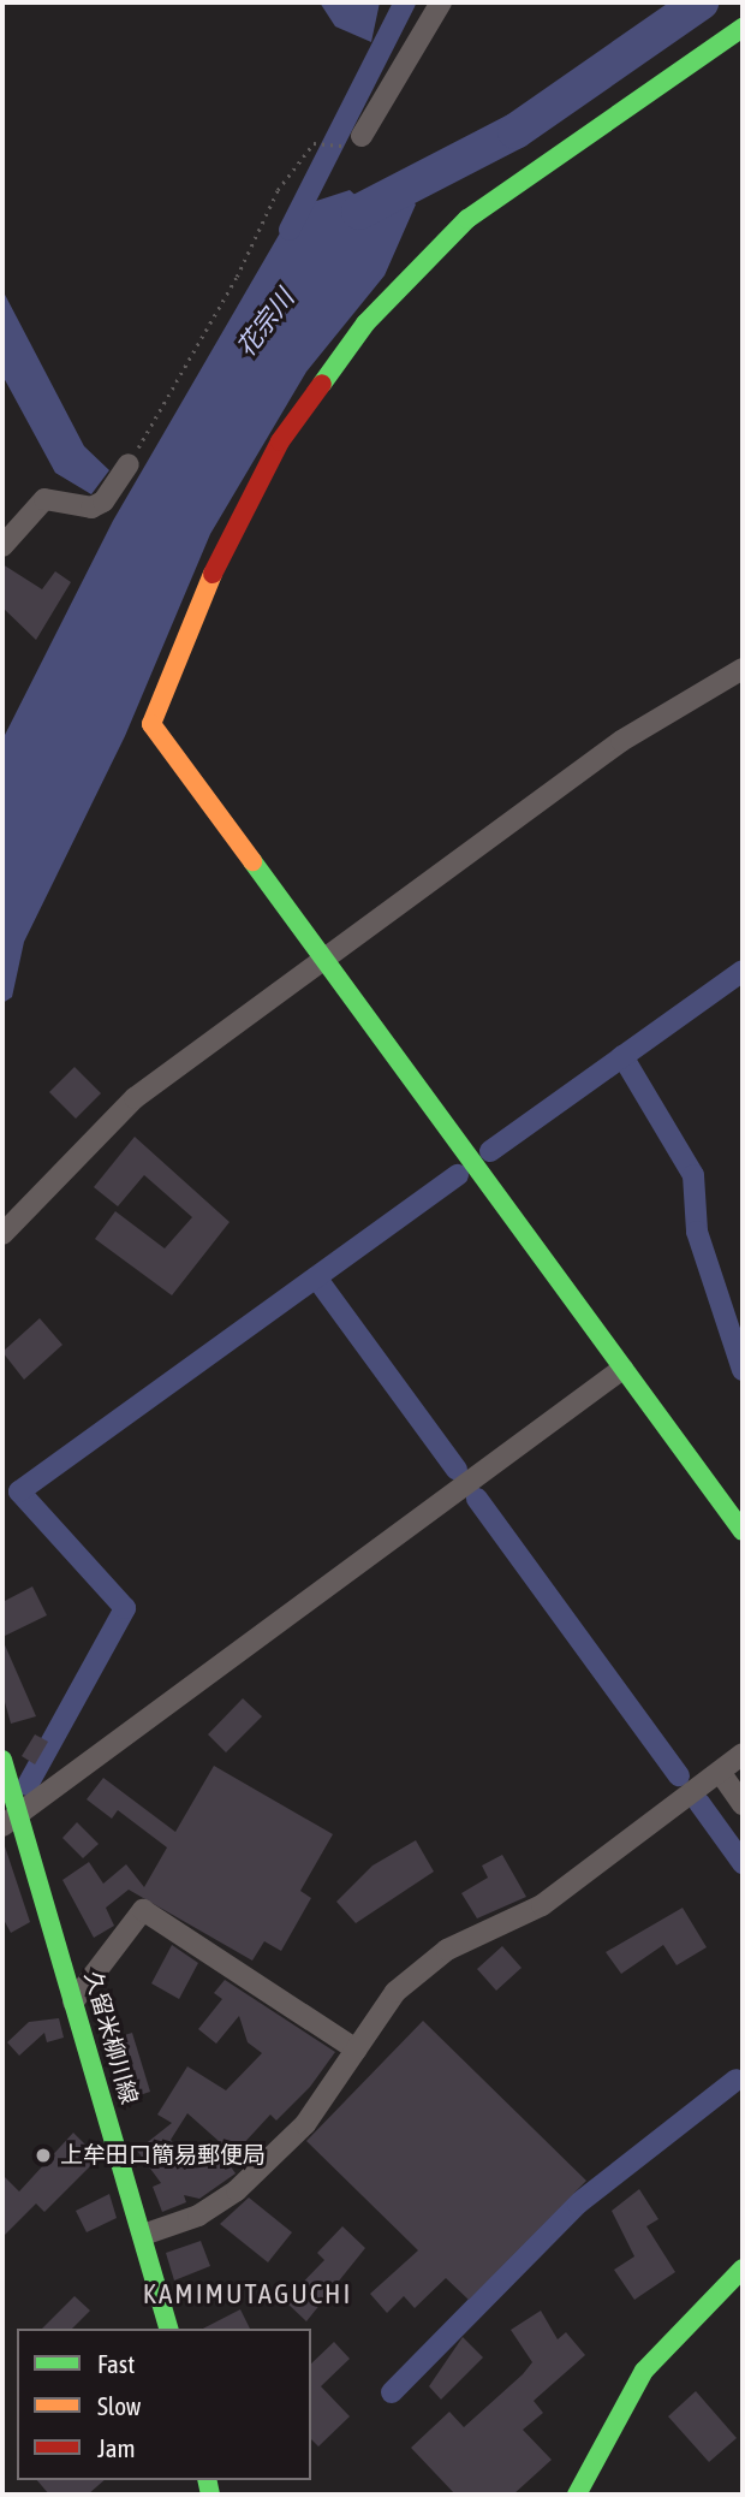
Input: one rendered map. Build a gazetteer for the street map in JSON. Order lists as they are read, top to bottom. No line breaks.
{"streets":{"street":["久留米柳川線"]},"districts":["KAMIMUTAGUCHI"],"water":["花宗川"],"places":["上牟田口簡易郵便局"],"legend":["Fast","Slow","Jam"]}
